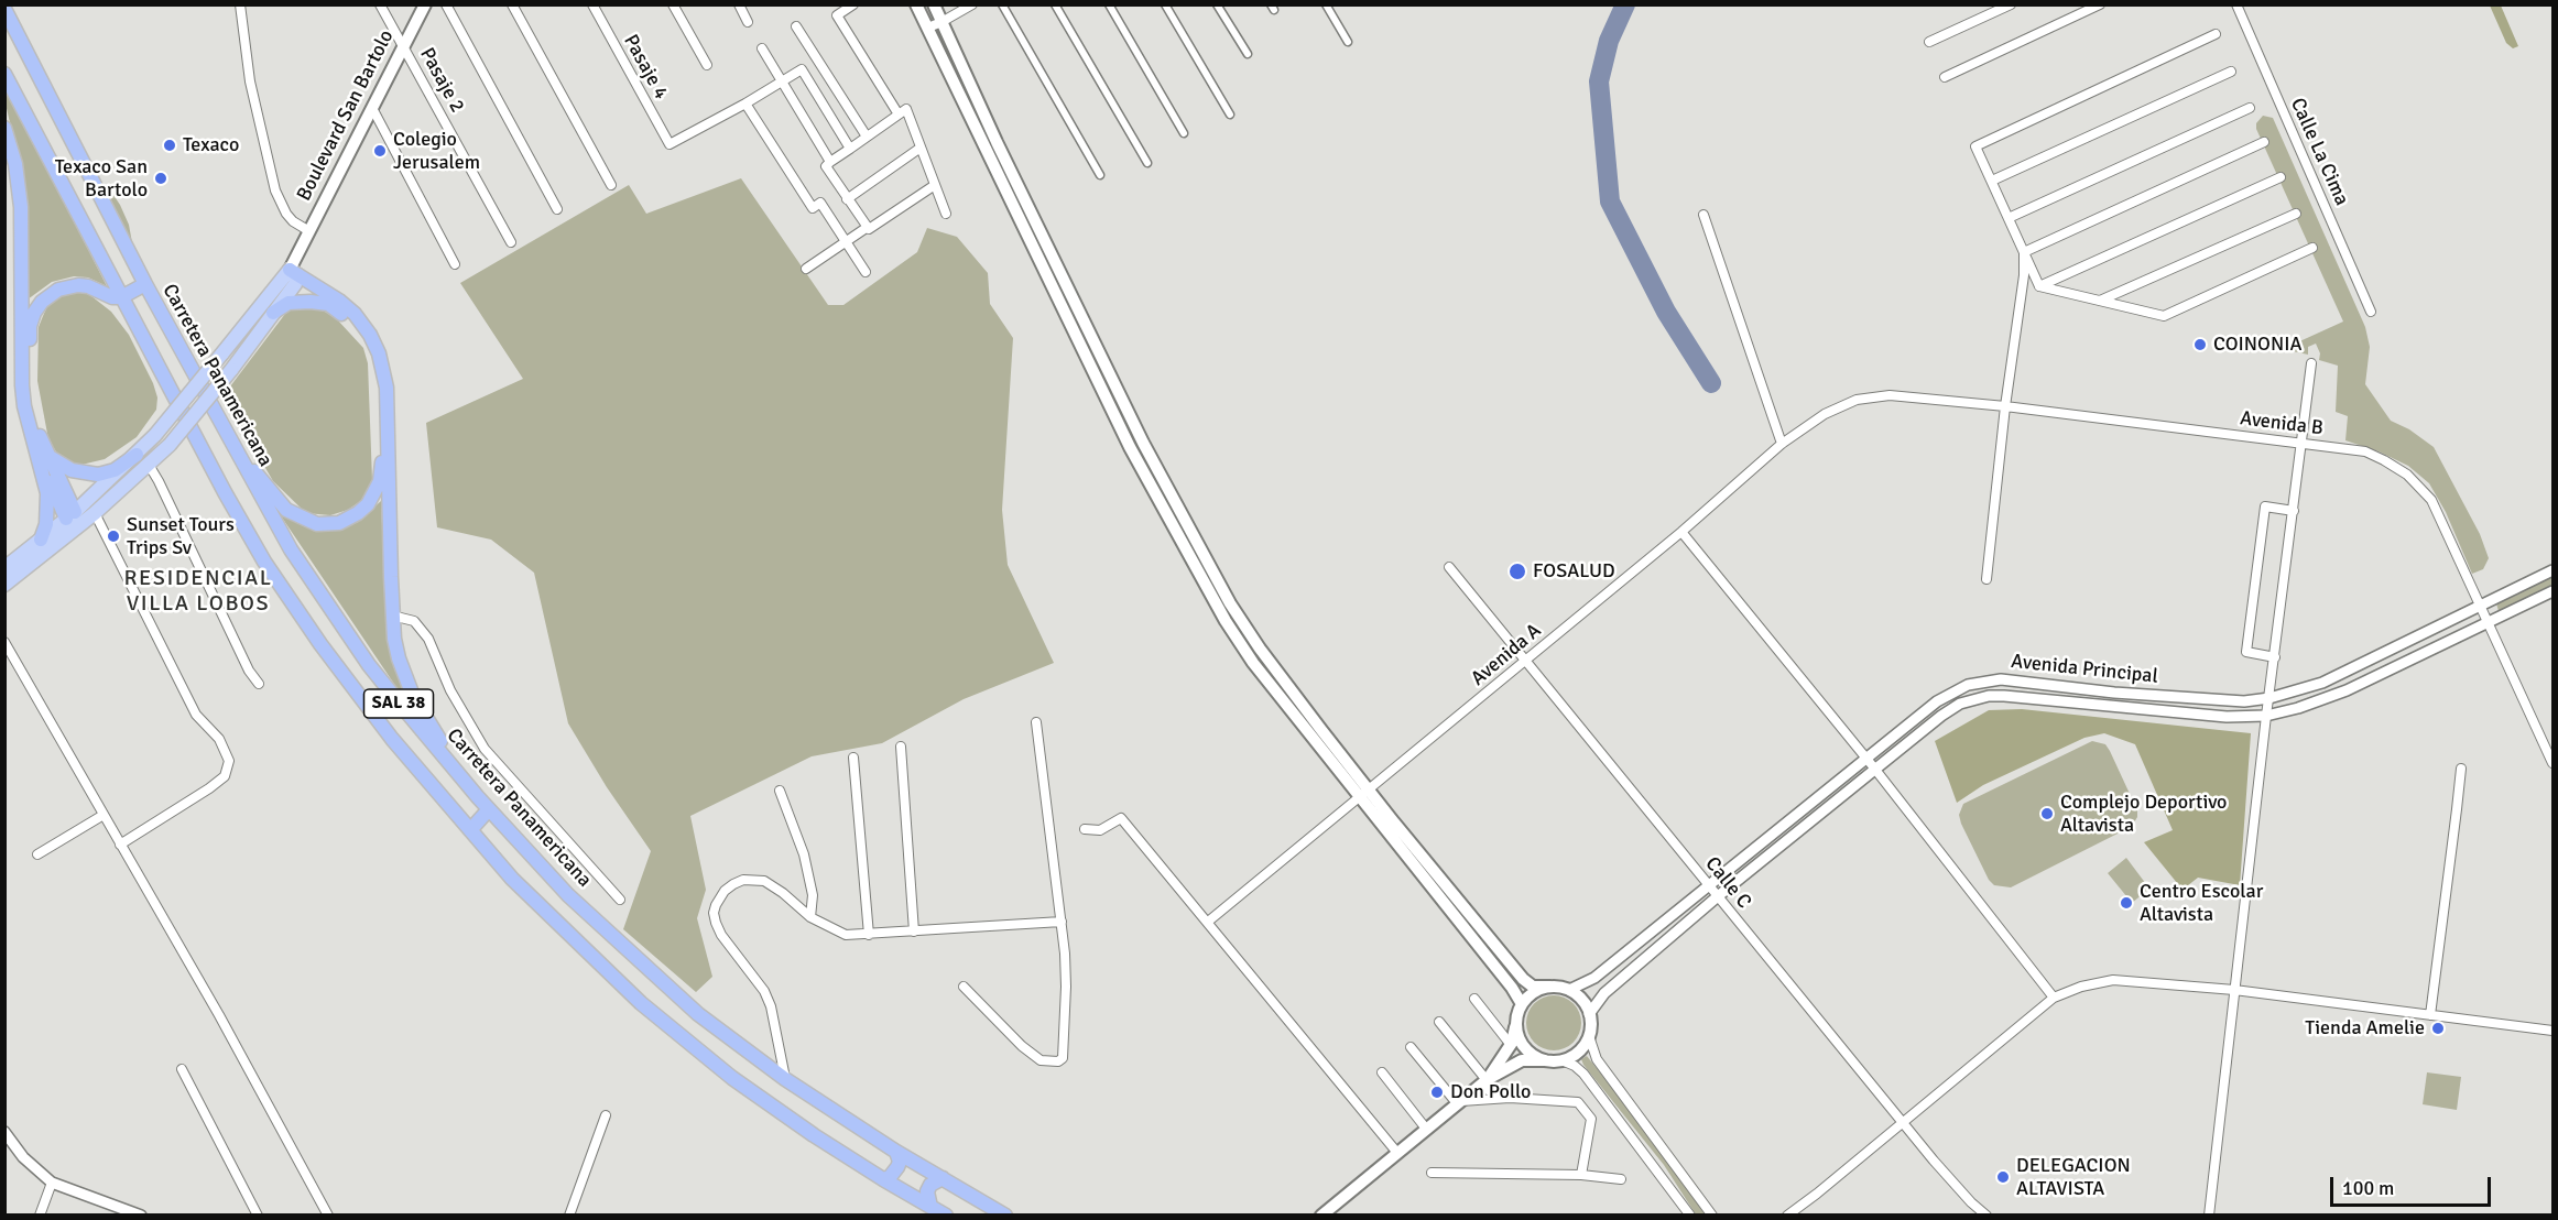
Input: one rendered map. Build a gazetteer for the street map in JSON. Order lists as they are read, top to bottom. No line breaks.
{"streets":{"highway":["Carretera Panamericana","SAL 38"],"main road":["Boulevard San Bartolo"],"street":["Pasaje 4","Pasaje 2","Calle La Cima","Avenida B","Avenida A","Avenida Principal","Calle C"]},"crossings":[["Pasaje 2","Boulevard San Bartolo"],["Avenida B","Avenida A"],["Avenida B","Avenida Principal"],["Avenida A","Calle C"],["Avenida Principal","Calle C"]],"districts":["RESIDENCIAL VILLA LOBOS"],"places":["Texaco","Colegio Jerusalem","Texaco San Bartolo","COINONIA","Sunset Tours Trips Sv","FOSALUD","Complejo Deportivo Altavista","Centro Escolar Altavista","Tienda Amelie","Don Pollo","DELEGACION ALTAVISTA"],"scale_bar":"100 m"}
